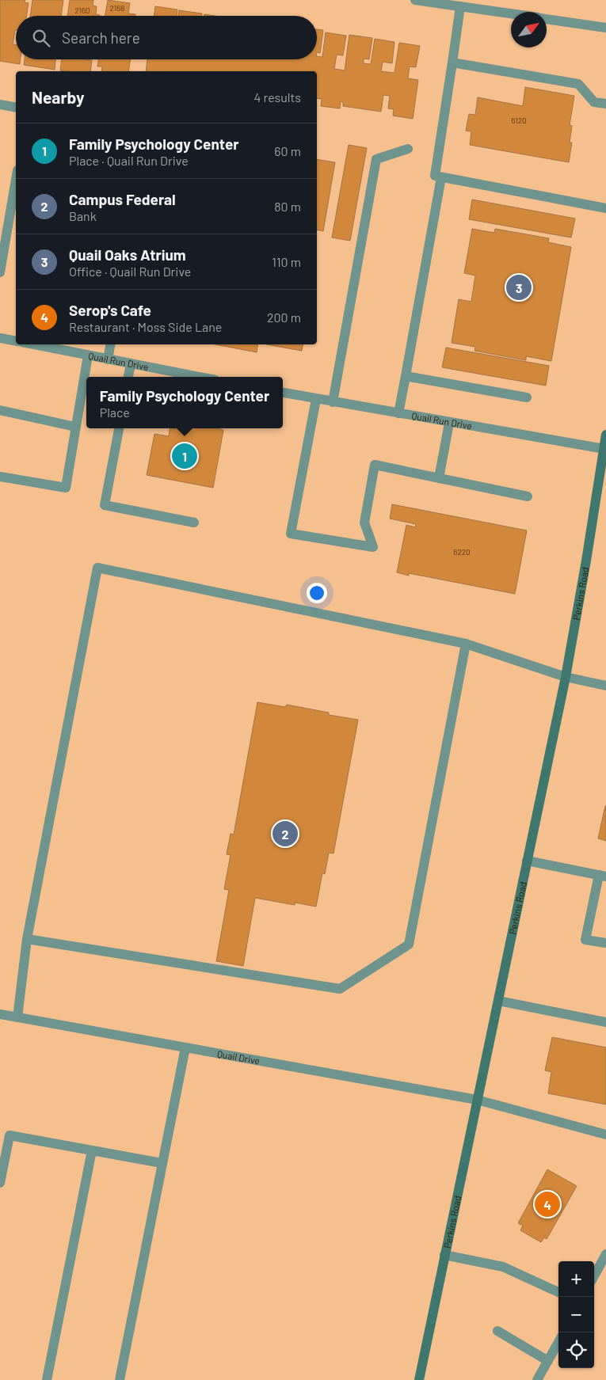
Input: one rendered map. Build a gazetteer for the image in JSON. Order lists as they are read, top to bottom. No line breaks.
{"streets":{"main road":["Perkins Road"],"street":["Quail Run Drive","Quail Drive"]},"crossings":[["Quail Run Drive","Perkins Road"],["Perkins Road","Quail Drive"]],"house_numbers":["2168","2160","6120","6220"],"north":"top right","page":{"search":"Search here","heading":["Nearby","4 results"],"list":[{"mark":"1","name":"Family Psychology Center","note":"Place · Quail Run Drive","value":"60 m"},{"mark":"2","name":"Campus Federal","note":"Bank","value":"80 m"},{"mark":"3","name":"Quail Oaks Atrium","note":"Office · Quail Run Drive","value":"110 m"},{"mark":"4","name":"Serop's Cafe","note":"Restaurant · Moss Side Lane","value":"200 m"}],"pins":["3","1","2","4"],"popup":["Family Psychology Center","Place"],"map_buttons":["+","−"]}}
